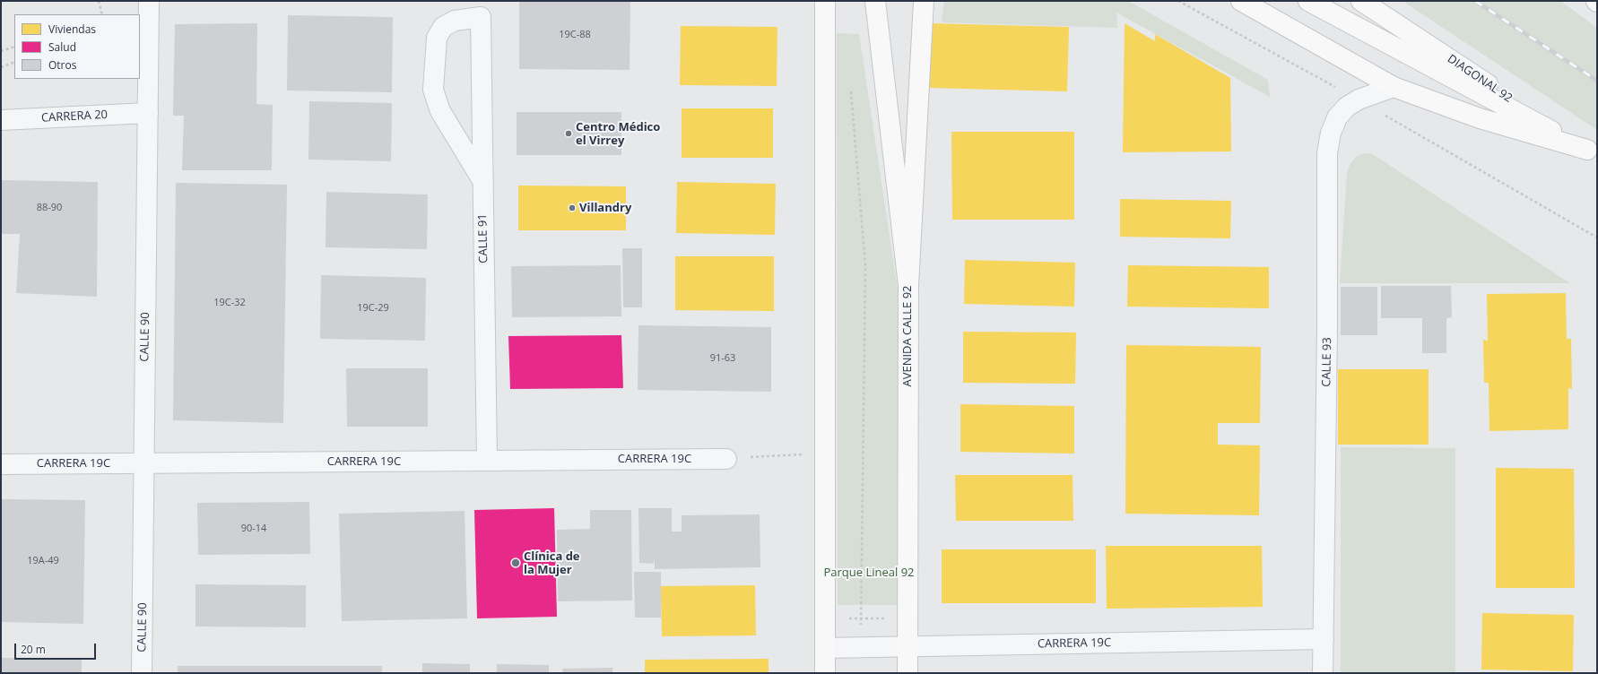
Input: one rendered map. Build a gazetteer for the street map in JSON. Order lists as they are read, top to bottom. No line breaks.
{"streets":{"main road":["DIAGONAL 92","AVENIDA CALLE 92"],"street":["CARRERA 20","CALLE 91","CALLE 90","CALLE 93","CARRERA 19C"]},"crossings":[["CARRERA 20","CALLE 90"],["CALLE 91","CARRERA 19C"],["AVENIDA CALLE 92","CARRERA 19C"],["CALLE 90","CARRERA 19C"],["CALLE 93","CARRERA 19C"]],"parks":["Parque Lineal 92"],"places":["Centro Médico el Virrey","Villandry","Clínica de la Mujer"],"house_numbers":["19C-88","88-90","19C-32","19C-29","91-63","90-14","19A-49"],"legend":["Viviendas","Salud","Otros"],"scale_bar":"20 m"}
